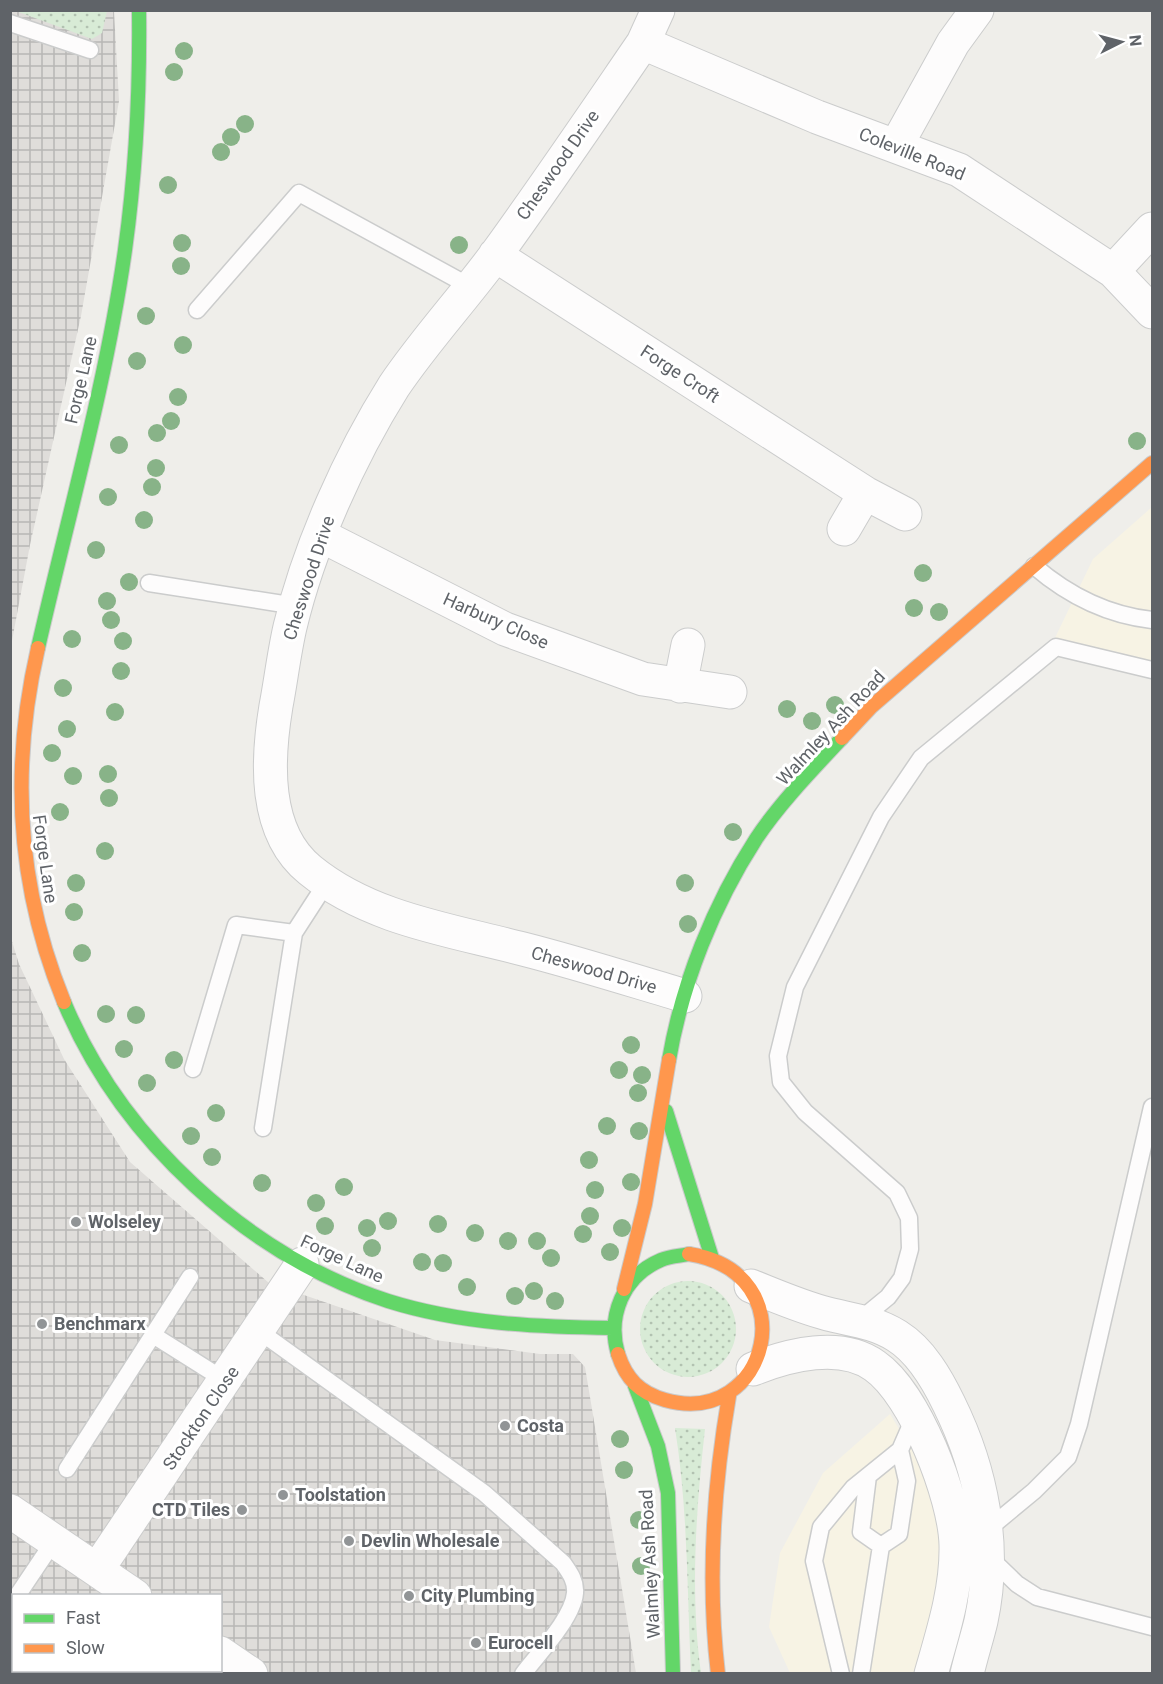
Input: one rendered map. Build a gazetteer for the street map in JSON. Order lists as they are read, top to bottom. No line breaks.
{"streets":{"street":["Coleville Road","Cheswood Drive","Forge Croft","Forge Lane","Harbury Close","Walmley Ash Road","Stockton Close"]},"crossings":[["Coleville Road","Cheswood Drive"],["Cheswood Drive","Forge Croft"],["Cheswood Drive","Harbury Close"],["Cheswood Drive","Walmley Ash Road"],["Forge Lane","Walmley Ash Road"],["Forge Lane","Stockton Close"]],"places":["Wolseley","Benchmarx","Costa","Toolstation","CTD Tiles","Devlin Wholesale","City Plumbing","Eurocell"],"legend":["Fast","Slow"],"north":"right"}
